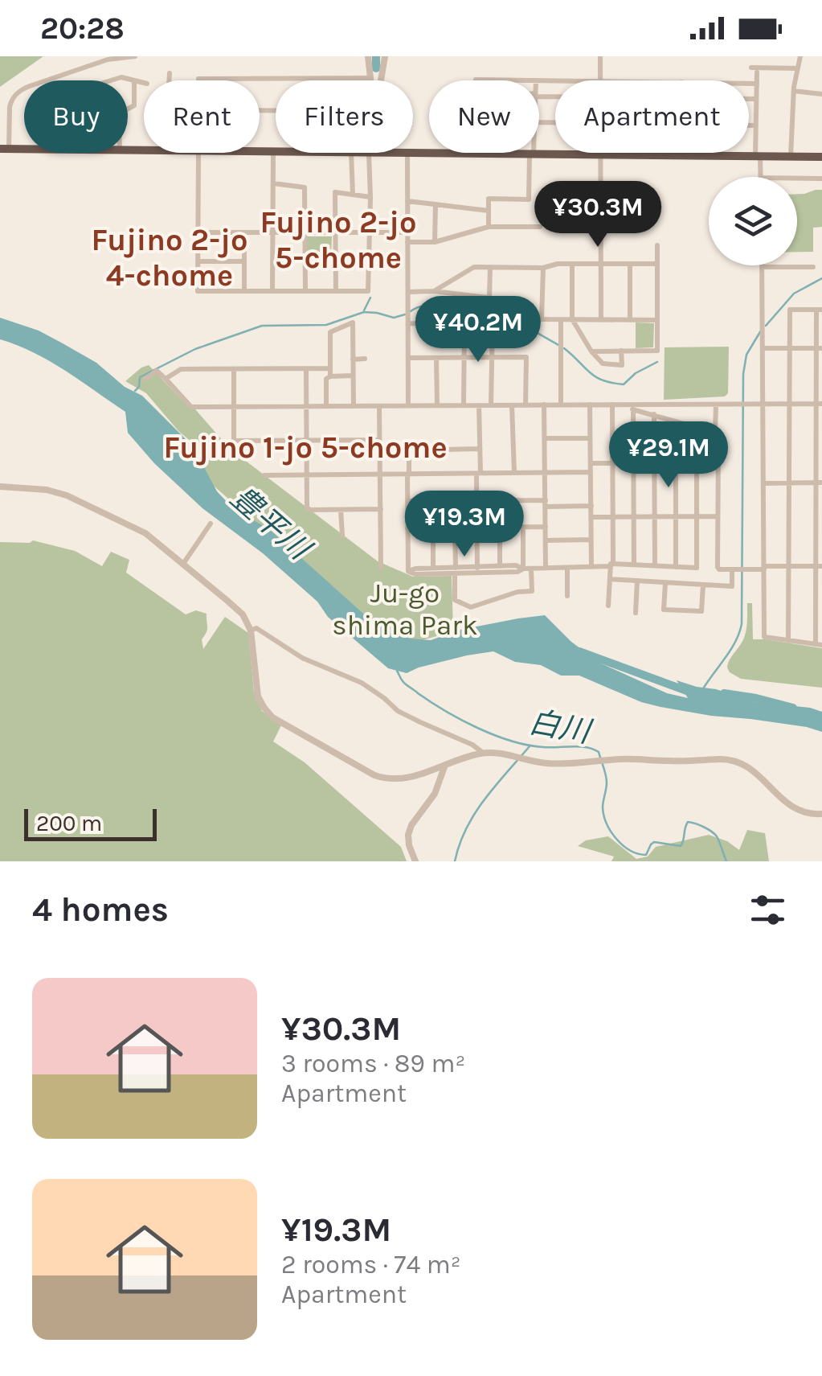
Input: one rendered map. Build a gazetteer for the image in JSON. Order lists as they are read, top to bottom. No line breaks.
{"districts":["Fujino 2-jo 5-chome","Fujino 2-jo 4-chome","Fujino 1-jo 5-chome"],"water":["豊平川","白川"],"parks":["Ju-go shima Park"],"scale_bar":"200 m","page":{"status":"20:28","chip":["Buy","Rent","Filters","New","Apartment"],"price":["¥30.3M","¥40.2M","¥29.1M","¥19.3M"],"scale":"200 m","heading":"4 homes","list":[{"name":"¥30.3M","note":"3 rooms · 89 m² · Apartment"},{"name":"¥19.3M","note":"2 rooms · 74 m² · Apartment"}]}}
